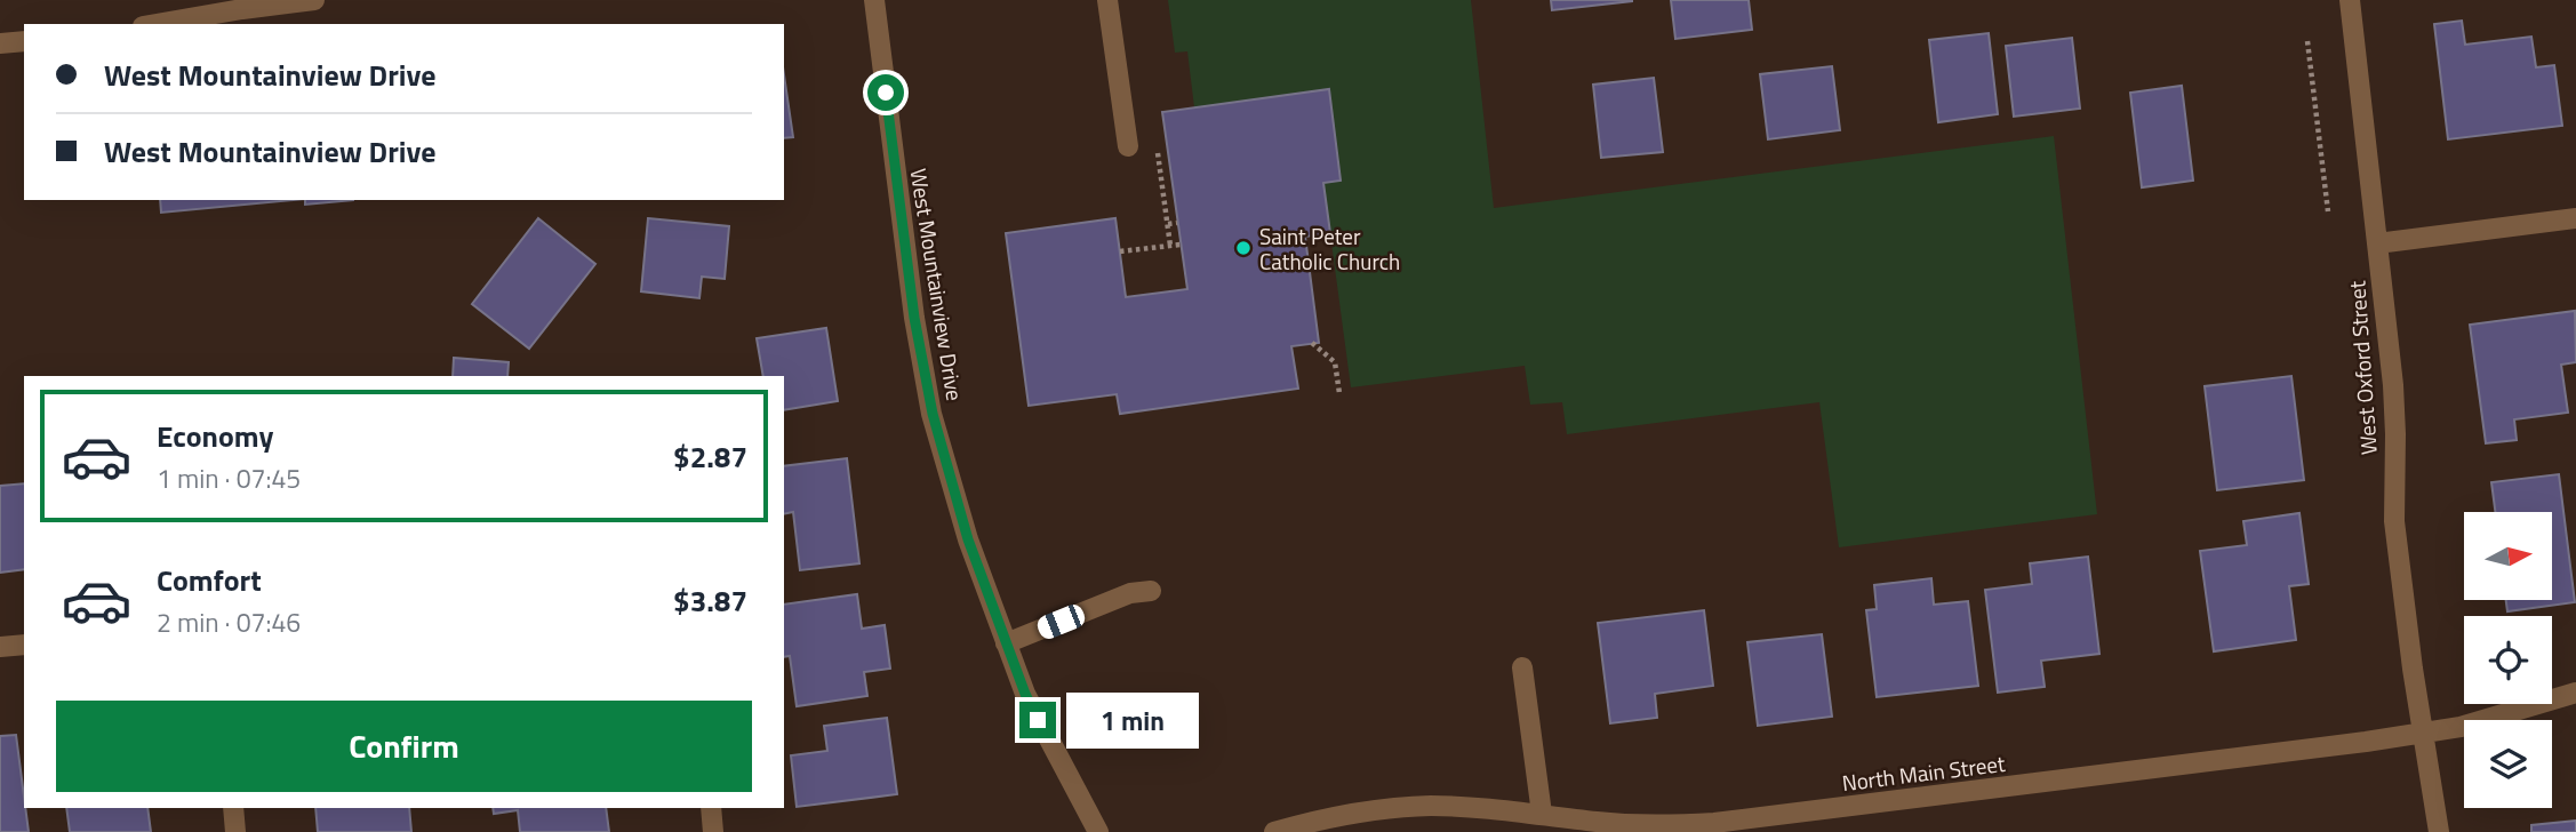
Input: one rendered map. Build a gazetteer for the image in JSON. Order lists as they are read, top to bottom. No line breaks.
{"streets":{"street":["West Mountainview Drive","West Oxford Street","North Main Street"]},"crossings":[["West Oxford Street","North Main Street"]],"places":["Saint Peter Catholic Church"],"north":"right","page":{"banner":["West Mountainview Drive","West Mountainview Drive"],"list":[{"name":"Economy","note":"1 min · 07:45","value":"$2.87"},{"name":"Comfort","note":"2 min · 07:46","value":"$3.87"}],"buttons":"Confirm","bubble":"1 min"}}
